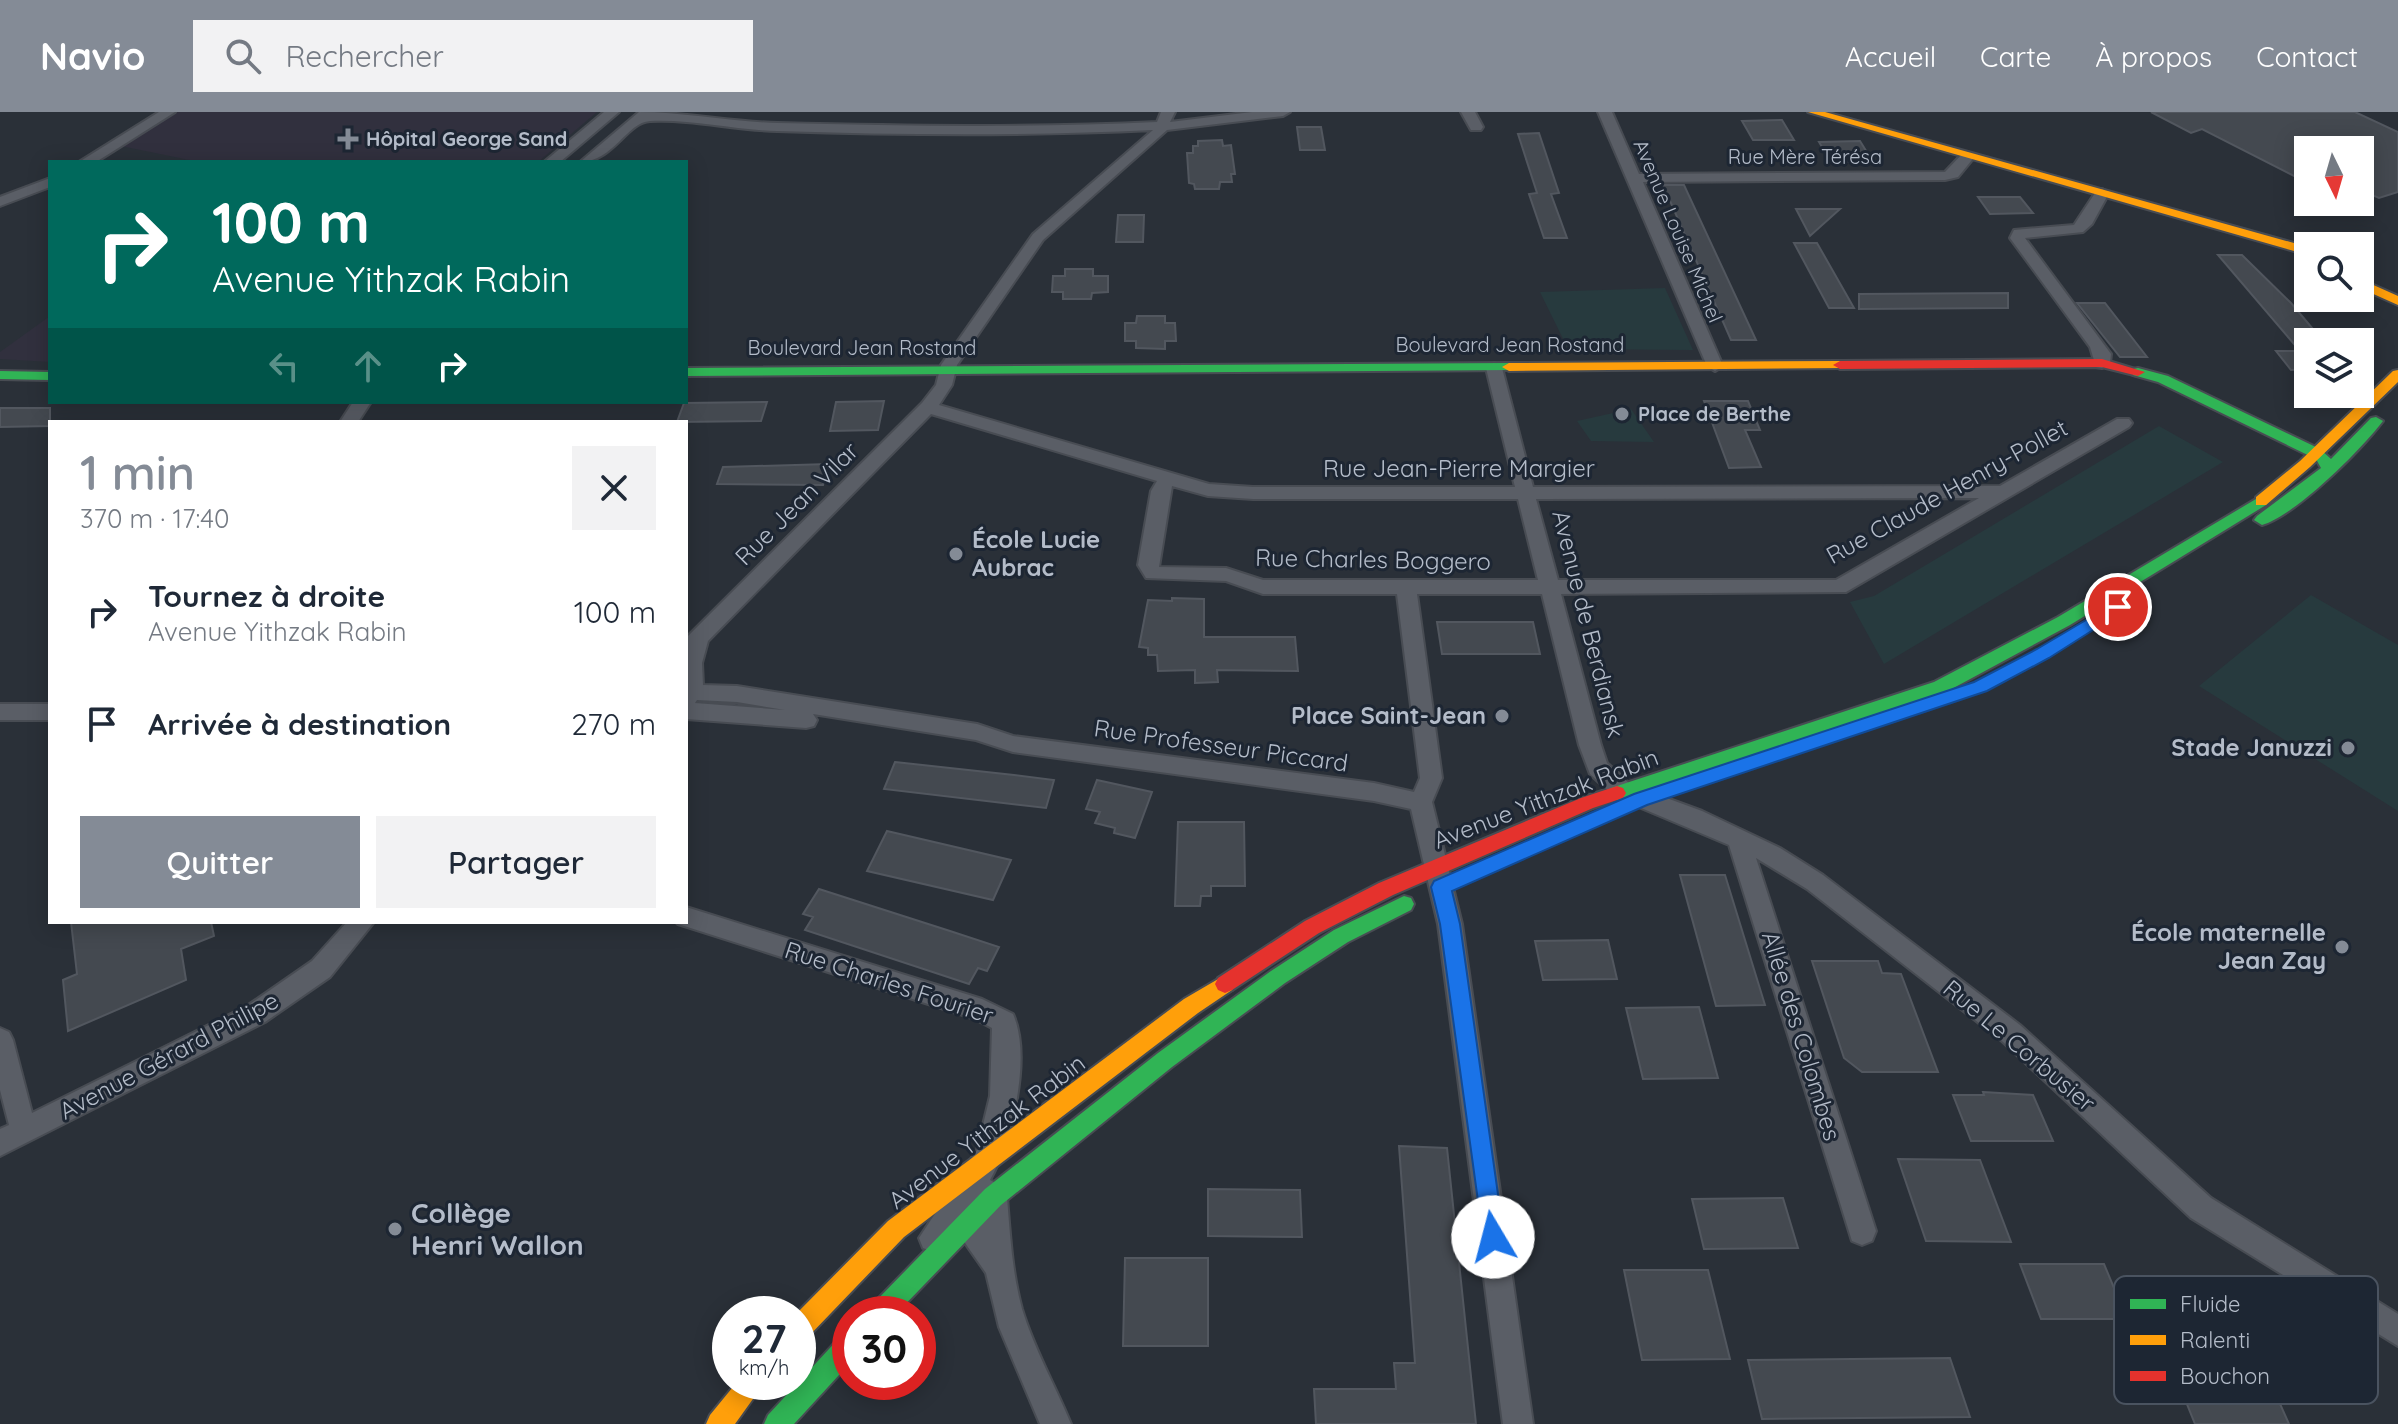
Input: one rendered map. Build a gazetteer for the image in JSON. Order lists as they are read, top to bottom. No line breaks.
{"streets":{"main road":["Boulevard Jean Rostand","Avenue Yithzak Rabin"],"street":["Rue Mère Térésa","Avenue Louise Michel","Rue Jean-Pierre Margier","Rue Claude Henry-Pollet","Rue Jean Vilar","Rue Charles Boggero","Avenue de Berdiansk","Rue Professeur Piccard","Rue Charles Fourier","Allée des Colombes","Rue Le Corbusier","Avenue Gérard Philipe"]},"crossings":[["Rue Mère Térésa","Avenue Louise Michel"],["Avenue Louise Michel","Boulevard Jean Rostand"],["Boulevard Jean Rostand","Rue Jean Vilar"],["Boulevard Jean Rostand","Avenue de Berdiansk"],["Boulevard Jean Rostand","Avenue Yithzak Rabin"],["Rue Jean-Pierre Margier","Rue Claude Henry-Pollet"],["Rue Jean-Pierre Margier","Rue Jean Vilar"],["Rue Jean-Pierre Margier","Rue Charles Boggero"],["Rue Jean-Pierre Margier","Avenue de Berdiansk"],["Rue Claude Henry-Pollet","Rue Charles Boggero"],["Rue Claude Henry-Pollet","Avenue de Berdiansk"],["Rue Charles Boggero","Avenue de Berdiansk"],["Avenue de Berdiansk","Avenue Yithzak Rabin"],["Avenue de Berdiansk","Rue Le Corbusier"],["Avenue Yithzak Rabin","Rue Charles Fourier"],["Avenue Yithzak Rabin","Rue Le Corbusier"],["Allée des Colombes","Rue Le Corbusier"]],"places":{"health":["Hôpital George Sand"],"other":["Place de Berthe","École Lucie Aubrac","Place Saint-Jean","Stade Januzzi","École maternelle Jean Zay","Collège Henri Wallon"]},"legend":["Fluide","Ralenti","Bouchon"],"north":"bottom","page":{"header":"Navio","search":"Rechercher","nav":["Accueil","Carte","À propos","Contact"],"turn":["100 m","Avenue Yithzak Rabin"],"heading":["1 min","370 m · 17:40"],"list":[{"name":"Tournez à droite","note":"Avenue Yithzak Rabin","value":"100 m"},{"name":"Arrivée à destination","value":"270 m"}],"buttons":["Quitter","Partager"],"speed":"27 km/h","limit":"30"}}
